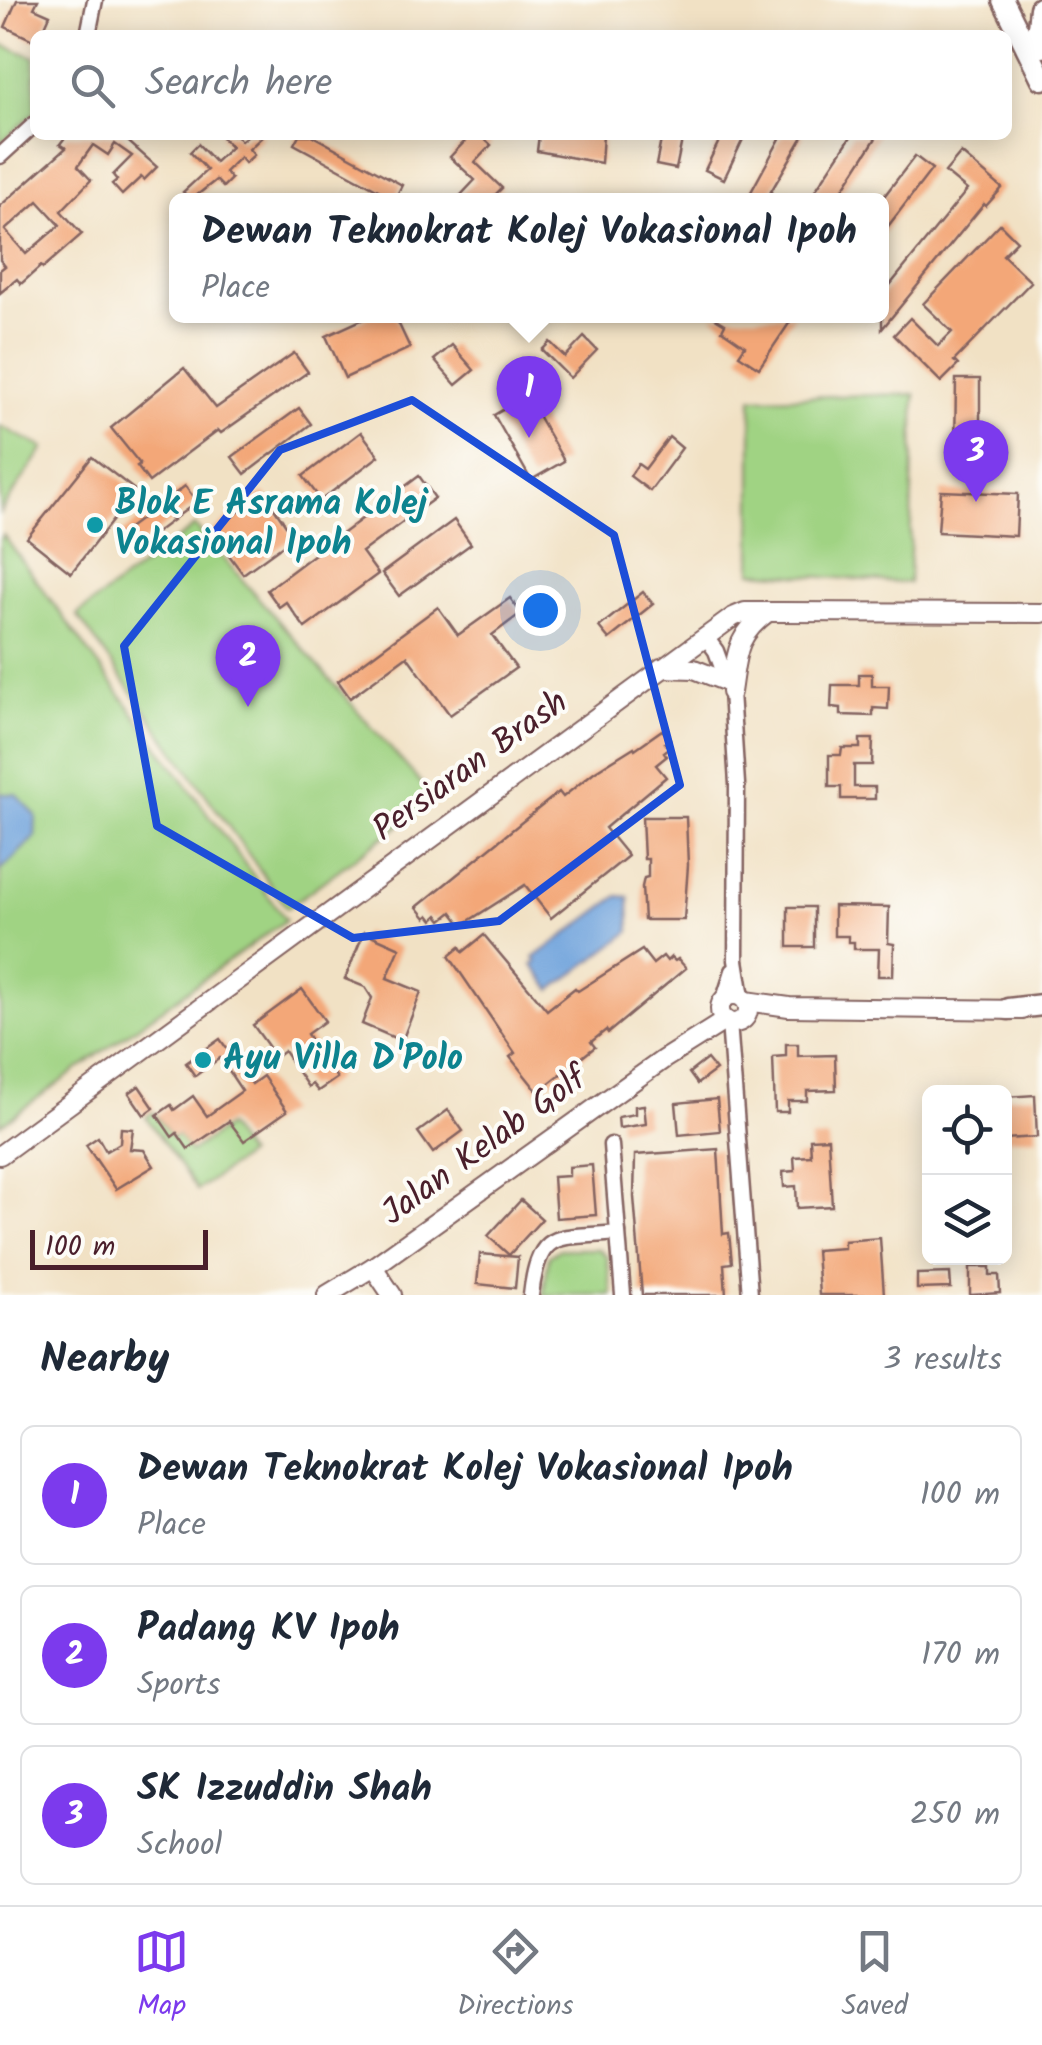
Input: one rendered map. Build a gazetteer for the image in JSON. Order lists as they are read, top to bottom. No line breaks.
{"streets":{"street":["Persiaran Brash","Jalan Kelab Golf"]},"places":["Blok E Asrama Kolej Vokasional Ipoh","Ayu Villa D'Polo"],"scale_bar":"100 m","page":{"search":"Search here","popup":["Dewan Teknokrat Kolej Vokasional Ipoh","Place"],"pins":["1","3","2"],"scale":"100 m","heading":["Nearby","3 results"],"list":[{"mark":"1","name":"Dewan Teknokrat Kolej Vokasional Ipoh","note":"Place","value":"100 m"},{"mark":"2","name":"Padang KV Ipoh","note":"Sports","value":"170 m"},{"mark":"3","name":"SK Izzuddin Shah","note":"School","value":"250 m"}],"nav":["Map","Directions","Saved"]}}
